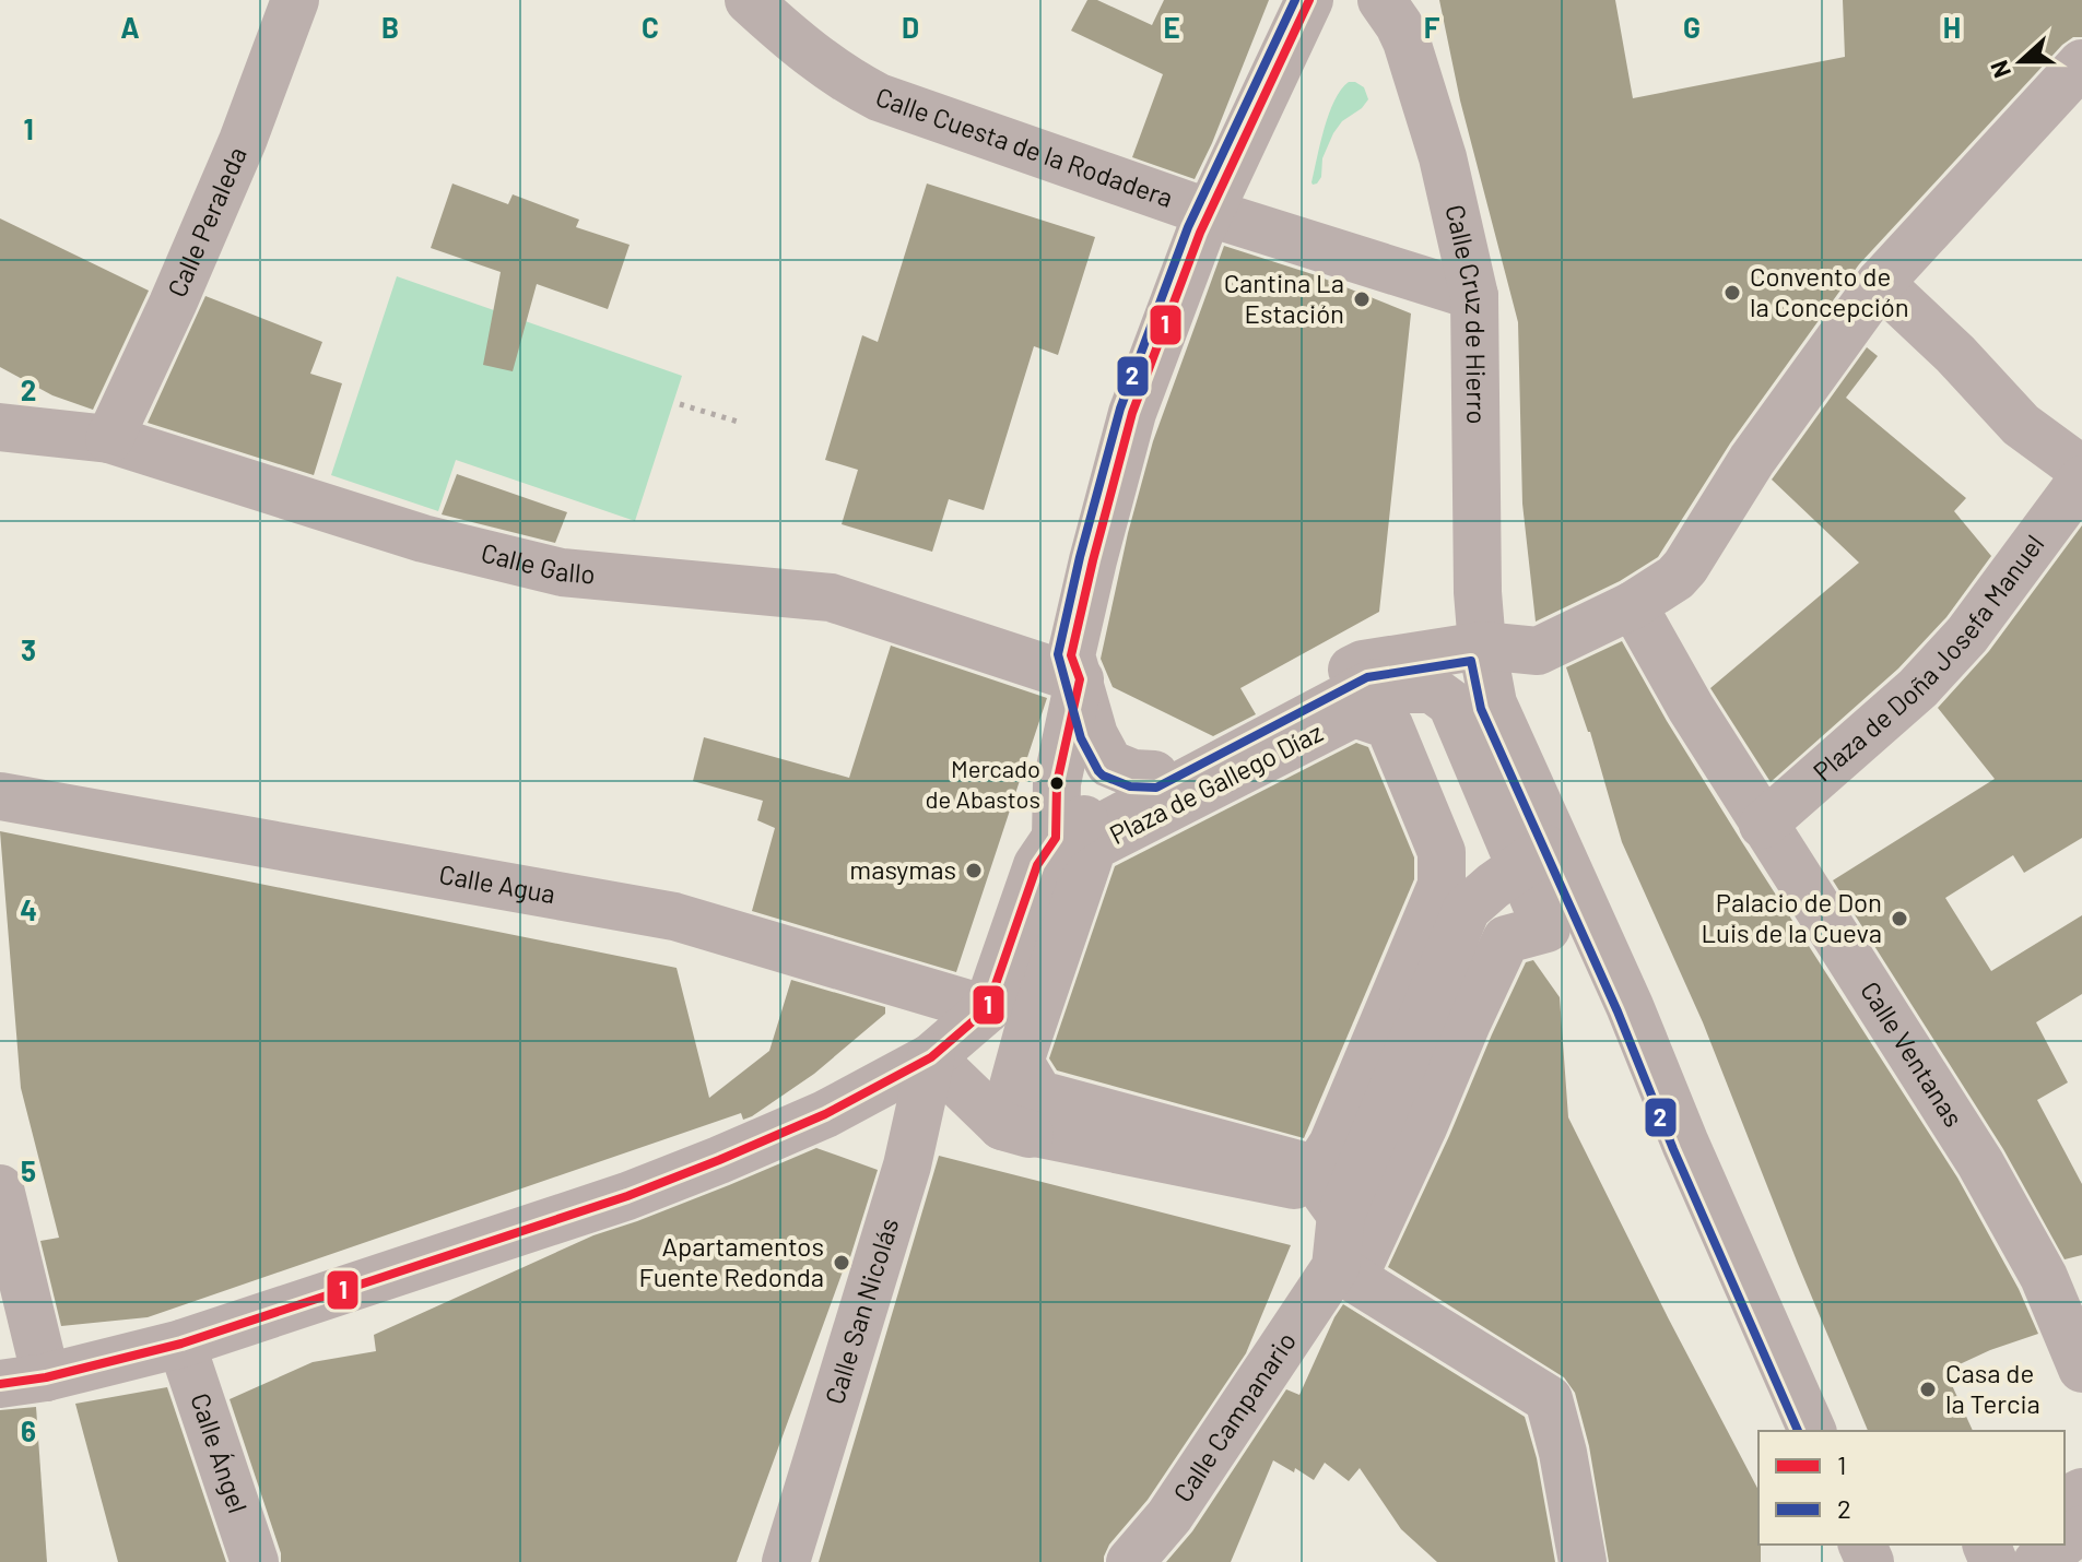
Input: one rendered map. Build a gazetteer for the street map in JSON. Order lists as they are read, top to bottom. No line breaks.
{"streets":{"street":["Calle Cuesta de la Rodadera","Calle Peraleda","Calle Cruz de Hierro","Calle Gallo","Plaza de Doña Josefa Manuel","Plaza de Gallego Díaz","Calle Agua","Calle Ventanas","Calle San Nicolás","Calle Campanario","Calle Ángel"]},"crossings":[["Calle Cuesta de la Rodadera","Calle Cruz de Hierro"],["Calle Peraleda","Calle Gallo"],["Calle Cruz de Hierro","Plaza de Gallego Díaz"],["Calle Gallo","Plaza de Gallego Díaz"],["Plaza de Doña Josefa Manuel","Calle Ventanas"],["Plaza de Gallego Díaz","Calle Agua"],["Plaza de Gallego Díaz","Calle Ventanas"]],"places":["Convento de la Concepción","Cantina La Estación","Mercado de Abastos","masymas","Palacio de Don Luis de la Cueva","Apartamentos Fuente Redonda","Casa de la Tercia"],"lines":["transit line 1","transit line 2"],"legend":["1","2"],"north":"left","grid":{"columns":["A","B","C","D","E","F","G","H"],"rows":["1","2","3","4","5","6"]}}
